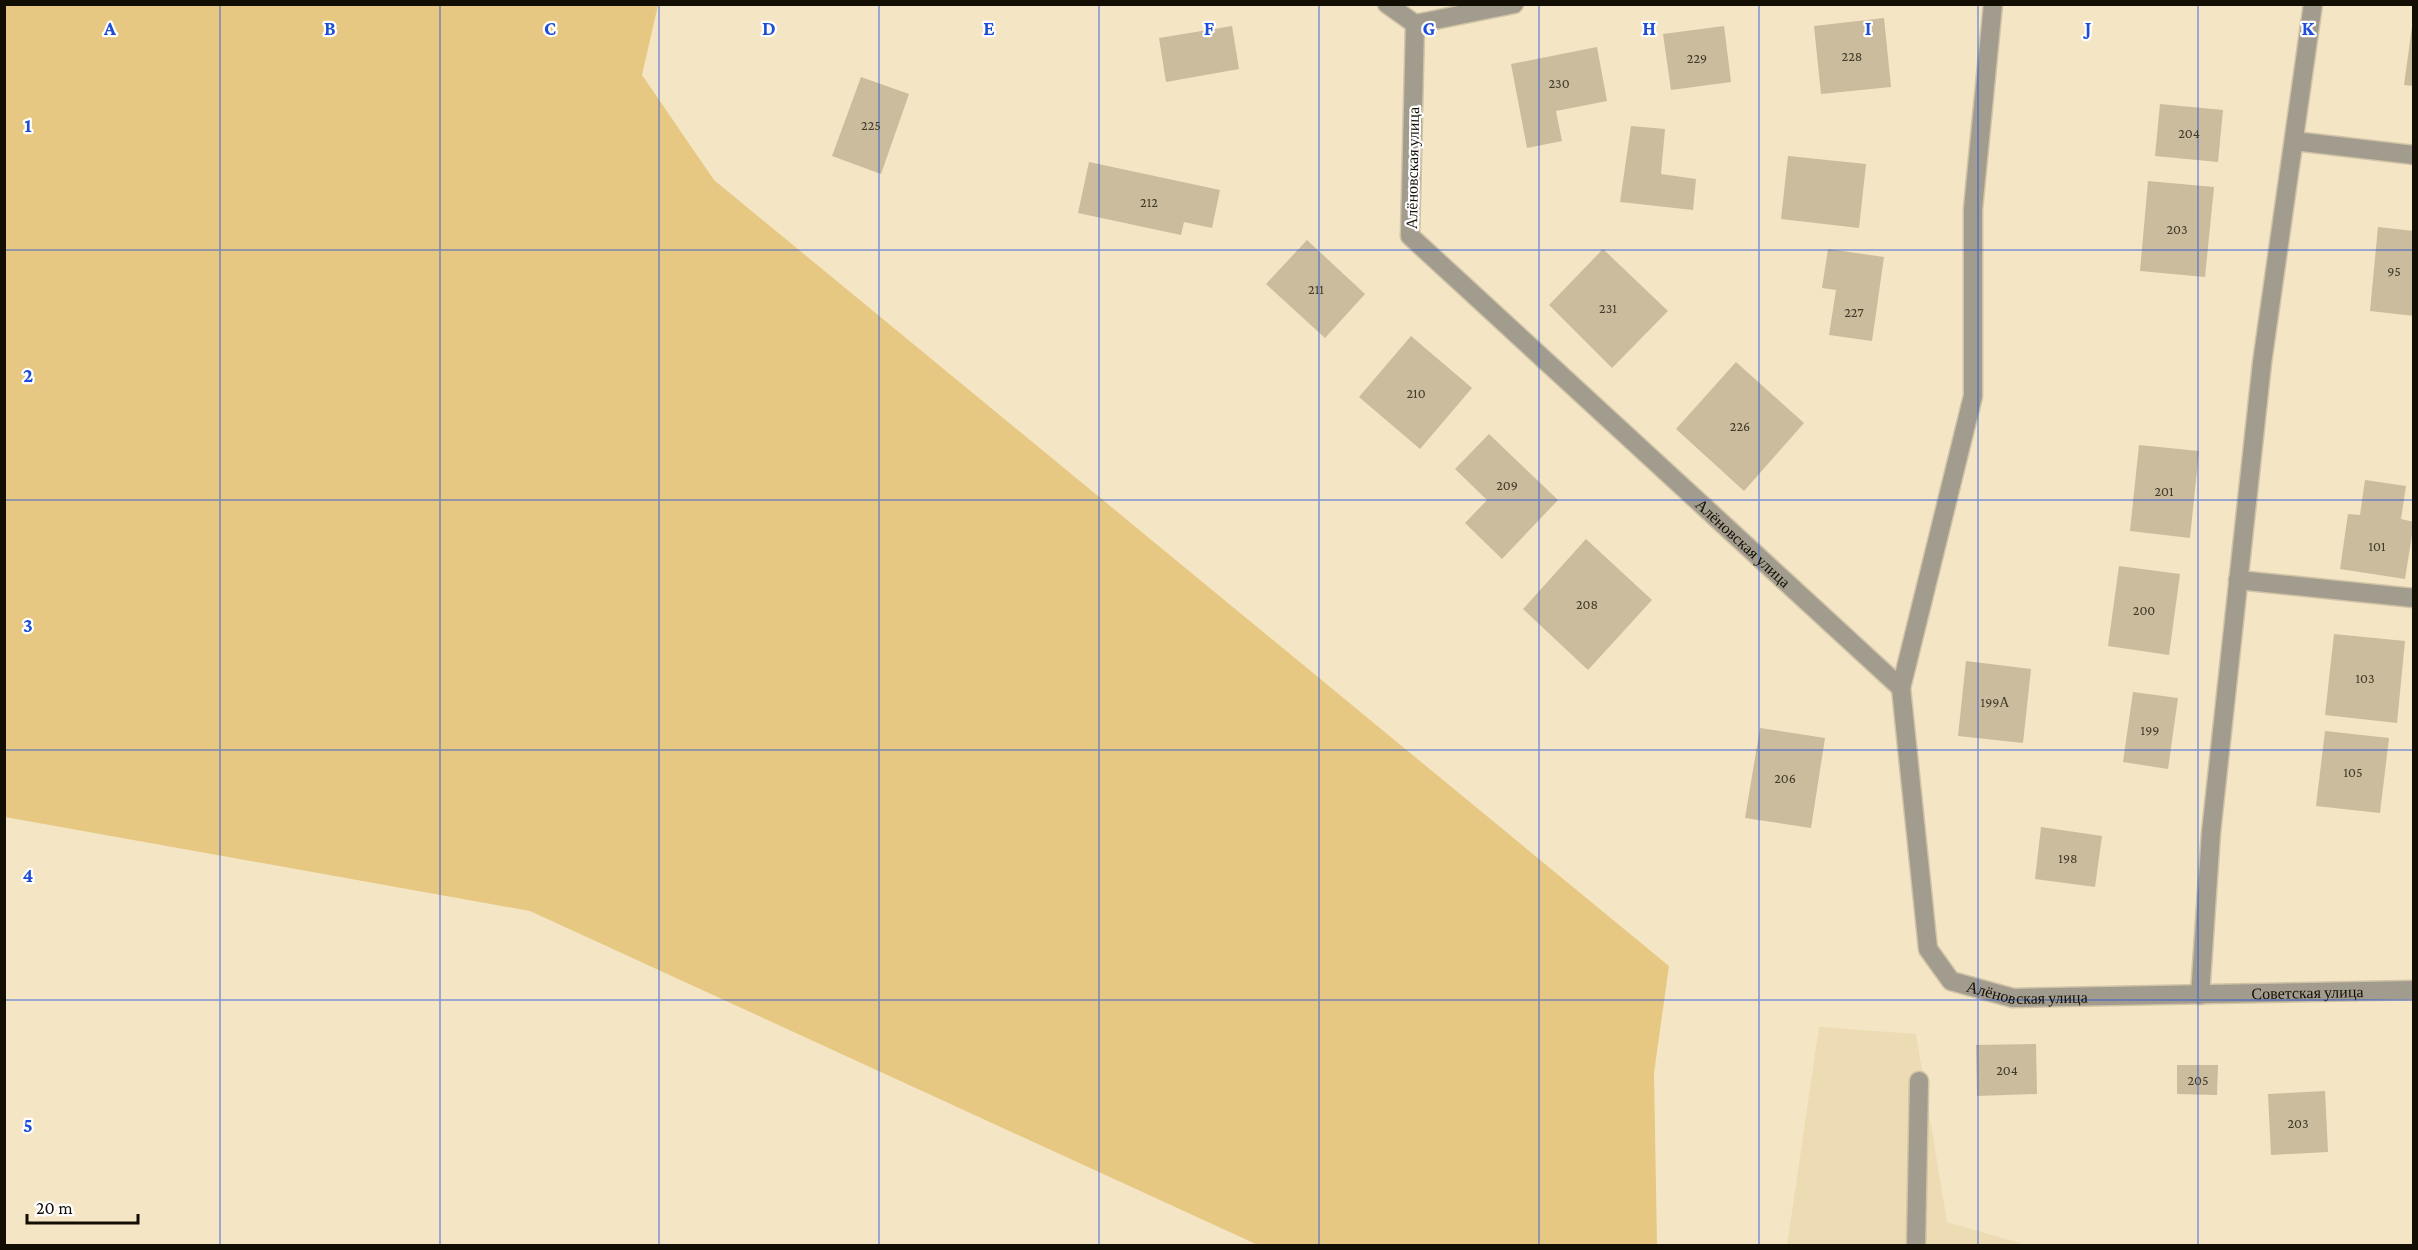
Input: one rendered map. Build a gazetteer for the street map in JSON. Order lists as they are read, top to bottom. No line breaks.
{"streets":{"street":["Алёновская улица","Советская улица"]},"crossings":[["Алёновская улица","Советская улица"]],"house_numbers":["228","229","230","225","204","212","203","95","211","231","227","210","226","209","201","101","208","200","103","199А","199","105","206","198","204","205","203"],"scale_bar":"20 m","grid":{"columns":["A","B","C","D","E","F","G","H","I","J","K"],"rows":["1","2","3","4","5"]}}
